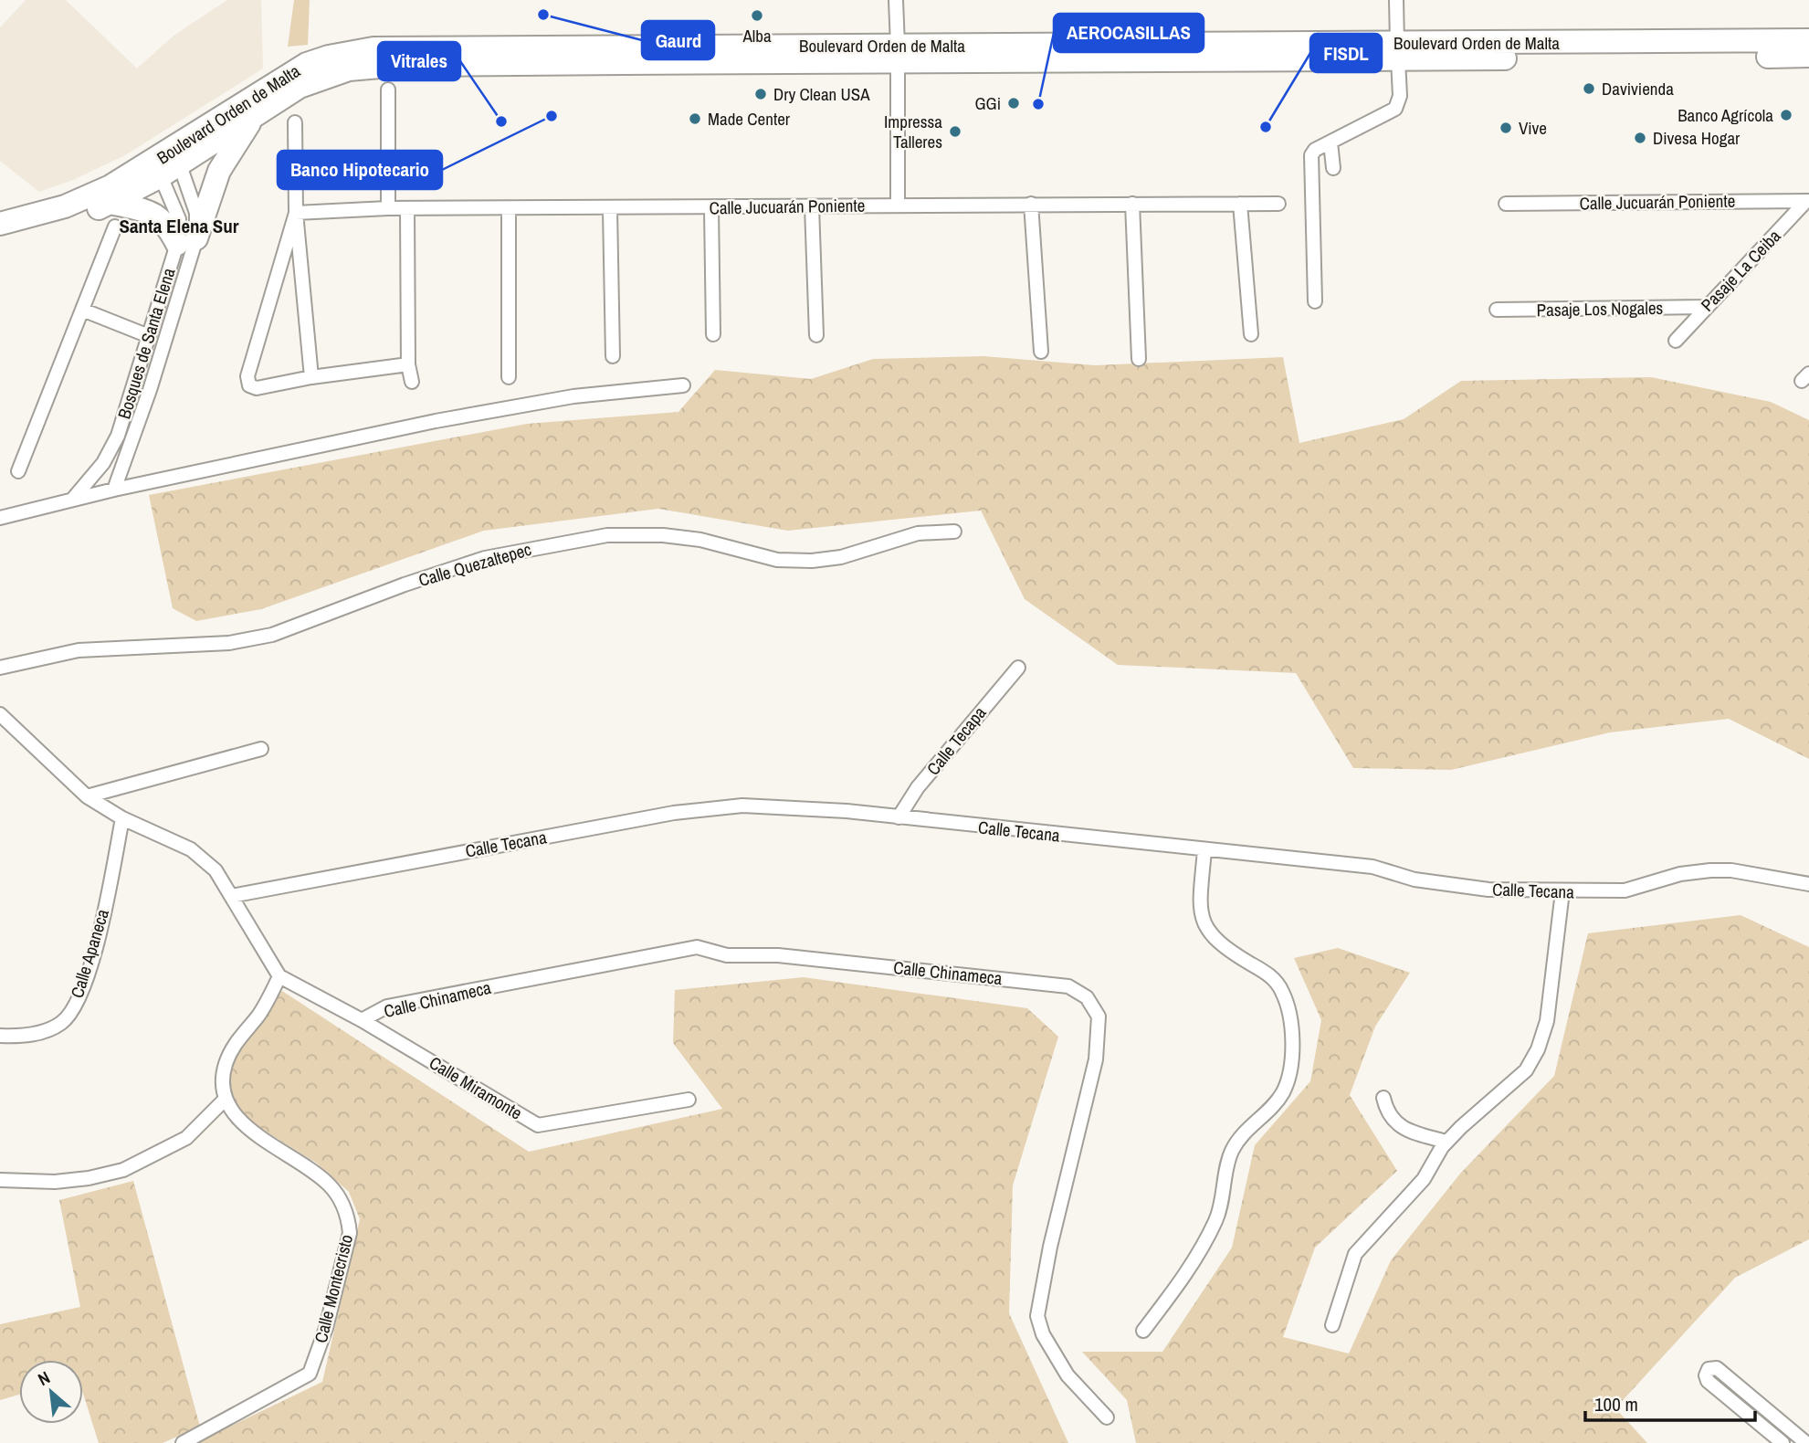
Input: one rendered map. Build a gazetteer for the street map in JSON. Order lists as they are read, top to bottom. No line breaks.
{"streets":{"highway":["Boulevard Orden de Malta"],"street":["Calle Jucuarán Poniente","Pasaje La Ceiba","Pasaje Los Nogales","Bosques de Santa Elena","Calle Quezaltepec","Calle Tecapa","Calle Tecana","Calle Apaneca","Calle Chinameca","Calle Miramonte","Calle Montecristo"]},"crossings":[["Boulevard Orden de Malta","Bosques de Santa Elena"],["Calle Jucuarán Poniente","Pasaje La Ceiba"],["Pasaje La Ceiba","Pasaje Los Nogales"],["Calle Tecapa","Calle Tecana"],["Calle Chinameca","Calle Miramonte"]],"districts":["Santa Elena Sur"],"places":["Gaurd","Alba","Davivienda","Dry Clean USA","GGi","AEROCASILLAS","Banco Agrícola","Banco Hipotecario","Made Center","Vitrales","FISDL","Vive","Impressa Talleres","Divesa Hogar"],"scale_bar":"100 m","north":"top left"}
